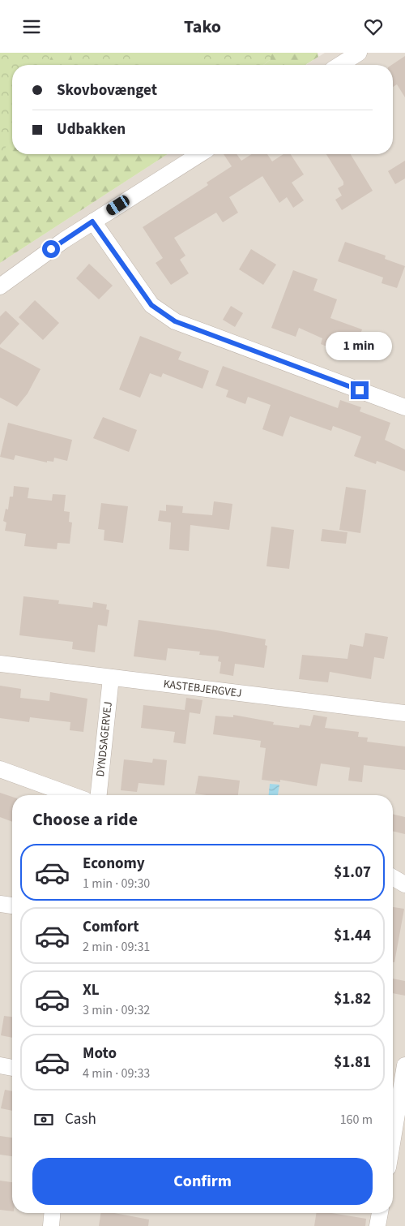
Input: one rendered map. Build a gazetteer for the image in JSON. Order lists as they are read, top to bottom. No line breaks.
{"streets":{"street":["KASTEBJERGVEJ","DYNDSAGERVEJ"]},"crossings":[["KASTEBJERGVEJ","DYNDSAGERVEJ"]],"page":{"header":"Tako","banner":["Skovbovænget","Udbakken"],"bubble":"1 min","heading":"Choose a ride","list":[{"name":"Economy","note":"1 min · 09:30","value":"$1.07"},{"name":"Comfort","note":"2 min · 09:31","value":"$1.44"},{"name":"XL","note":"3 min · 09:32","value":"$1.82"},{"name":"Moto","note":"4 min · 09:33","value":"$1.81"}],"pay":["Cash","160 m"],"buttons":"Confirm"}}
